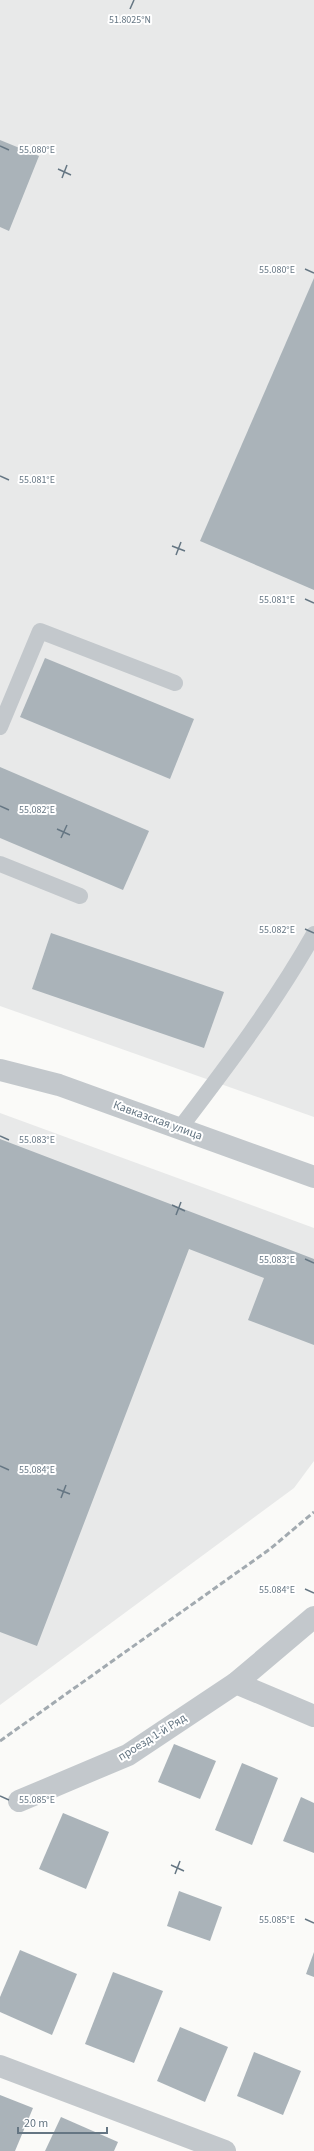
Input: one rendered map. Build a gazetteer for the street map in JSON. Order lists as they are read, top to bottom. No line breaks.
{"streets":{"street":["Кавказская улица","проезд 1-й Ряд"]},"scale_bar":"20 m","coordinates":["51.8025°N","55.080°E","55.081°E","55.082°E","55.083°E","55.084°E","55.085°E"]}
